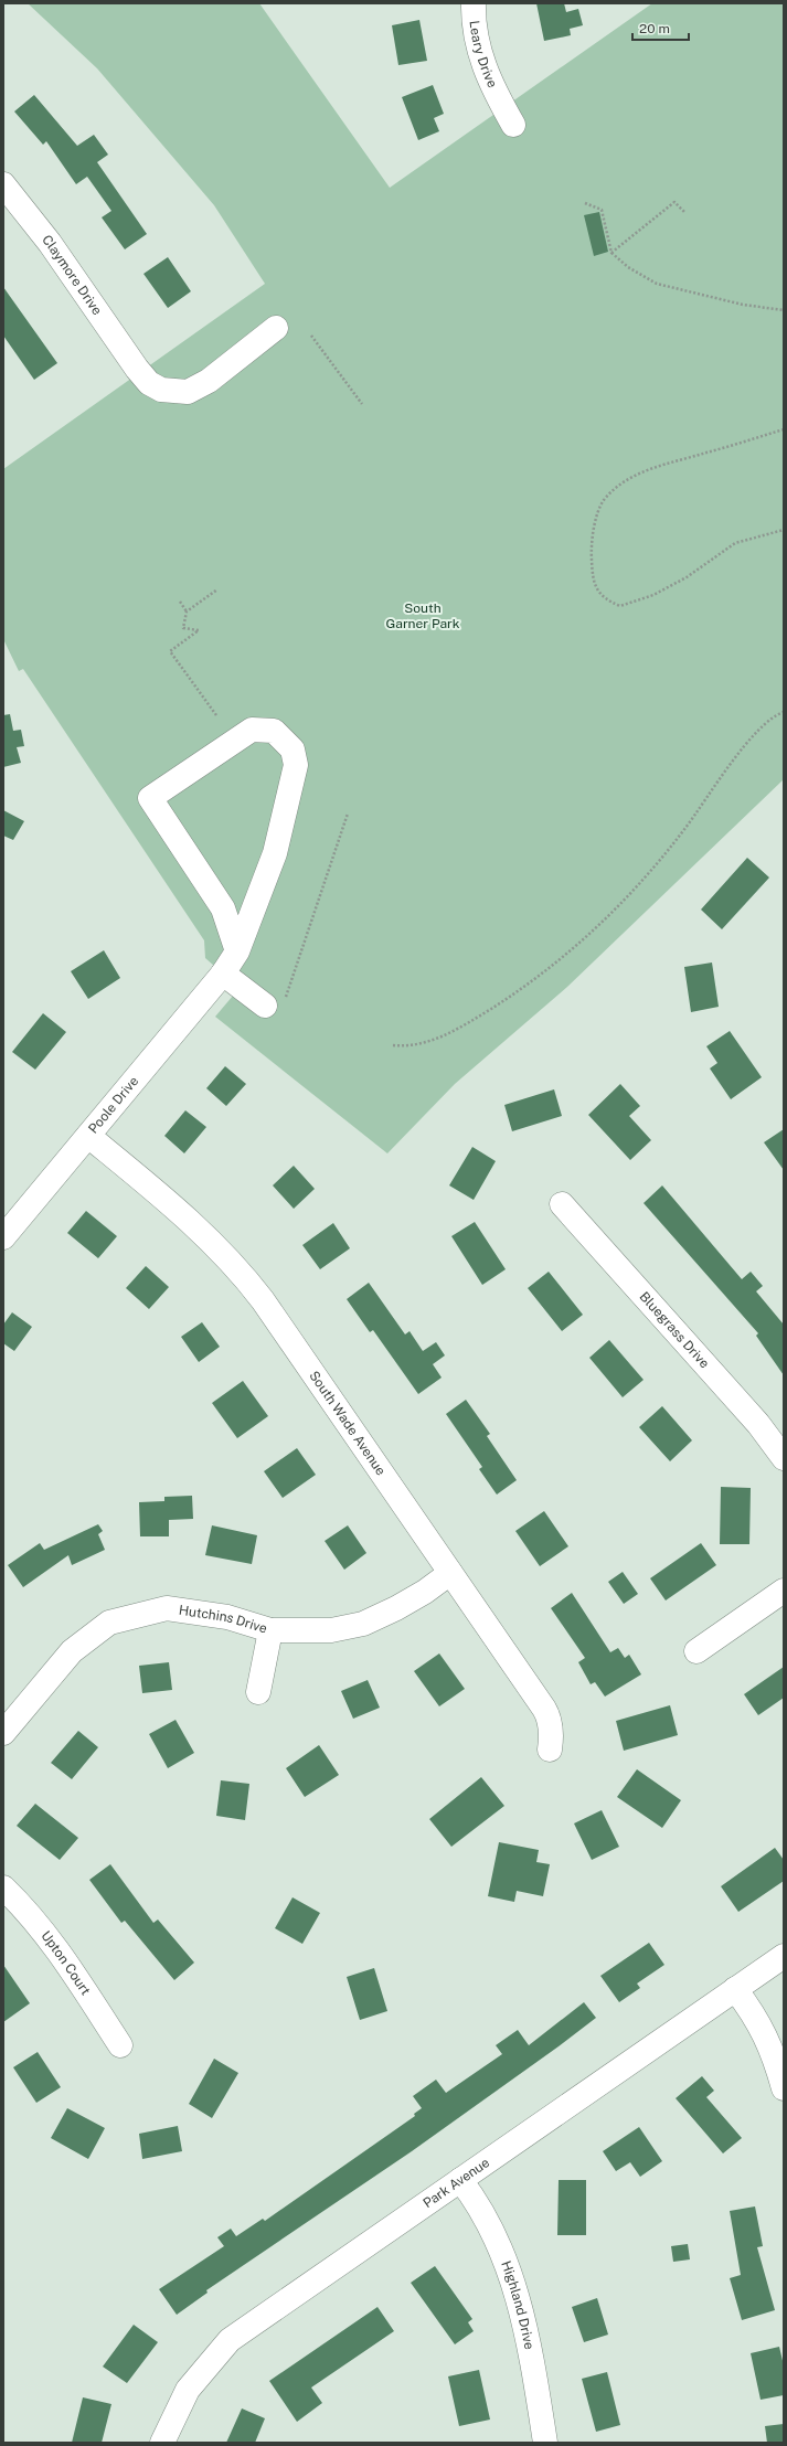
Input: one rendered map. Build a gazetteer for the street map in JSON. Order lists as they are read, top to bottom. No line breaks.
{"streets":{"street":["Leary Drive","Claymore Drive","Poole Drive","Bluegrass Drive","South Wade Avenue","Hutchins Drive","Upton Court","Park Avenue","Highland Drive"]},"crossings":[["Poole Drive","South Wade Avenue"],["South Wade Avenue","Hutchins Drive"],["Park Avenue","Highland Drive"]],"parks":["South Garner Park"],"scale_bar":"20 m"}
